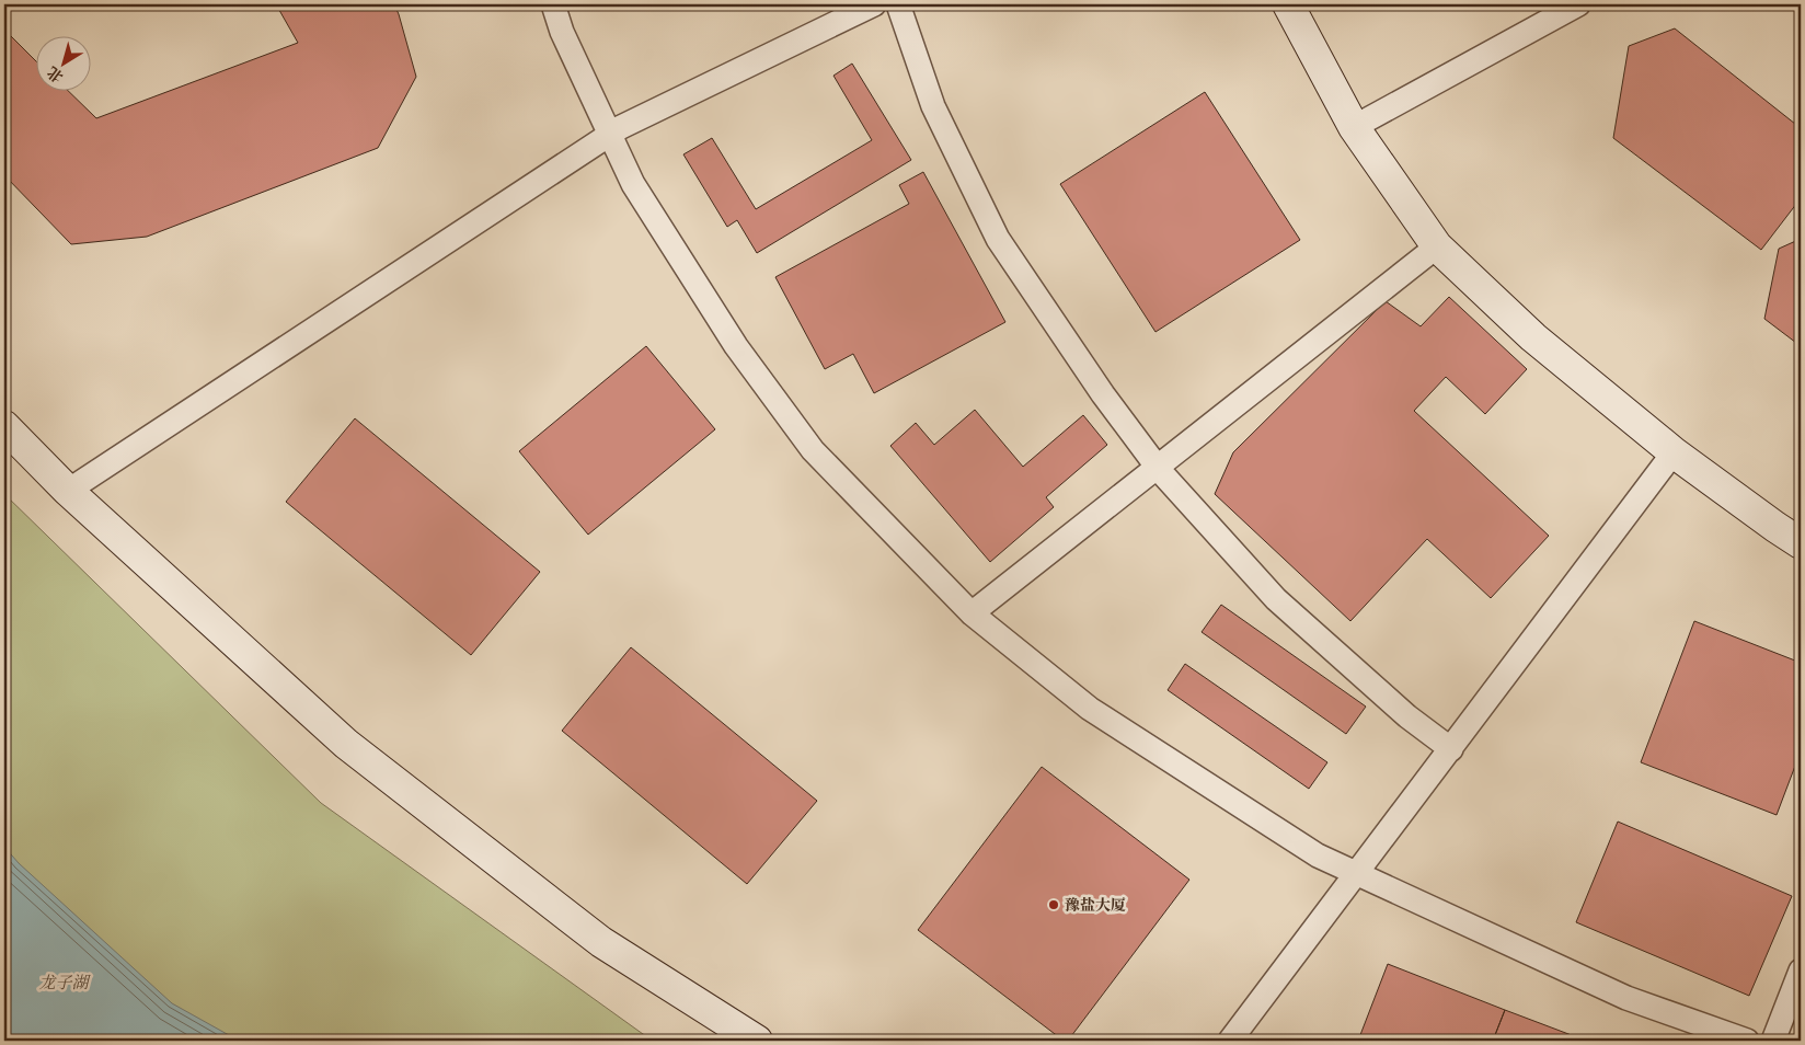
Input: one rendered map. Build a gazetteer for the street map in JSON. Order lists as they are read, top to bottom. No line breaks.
{"water":["龙子湖"],"places":["豫盐大厦"],"north":"bottom left"}
